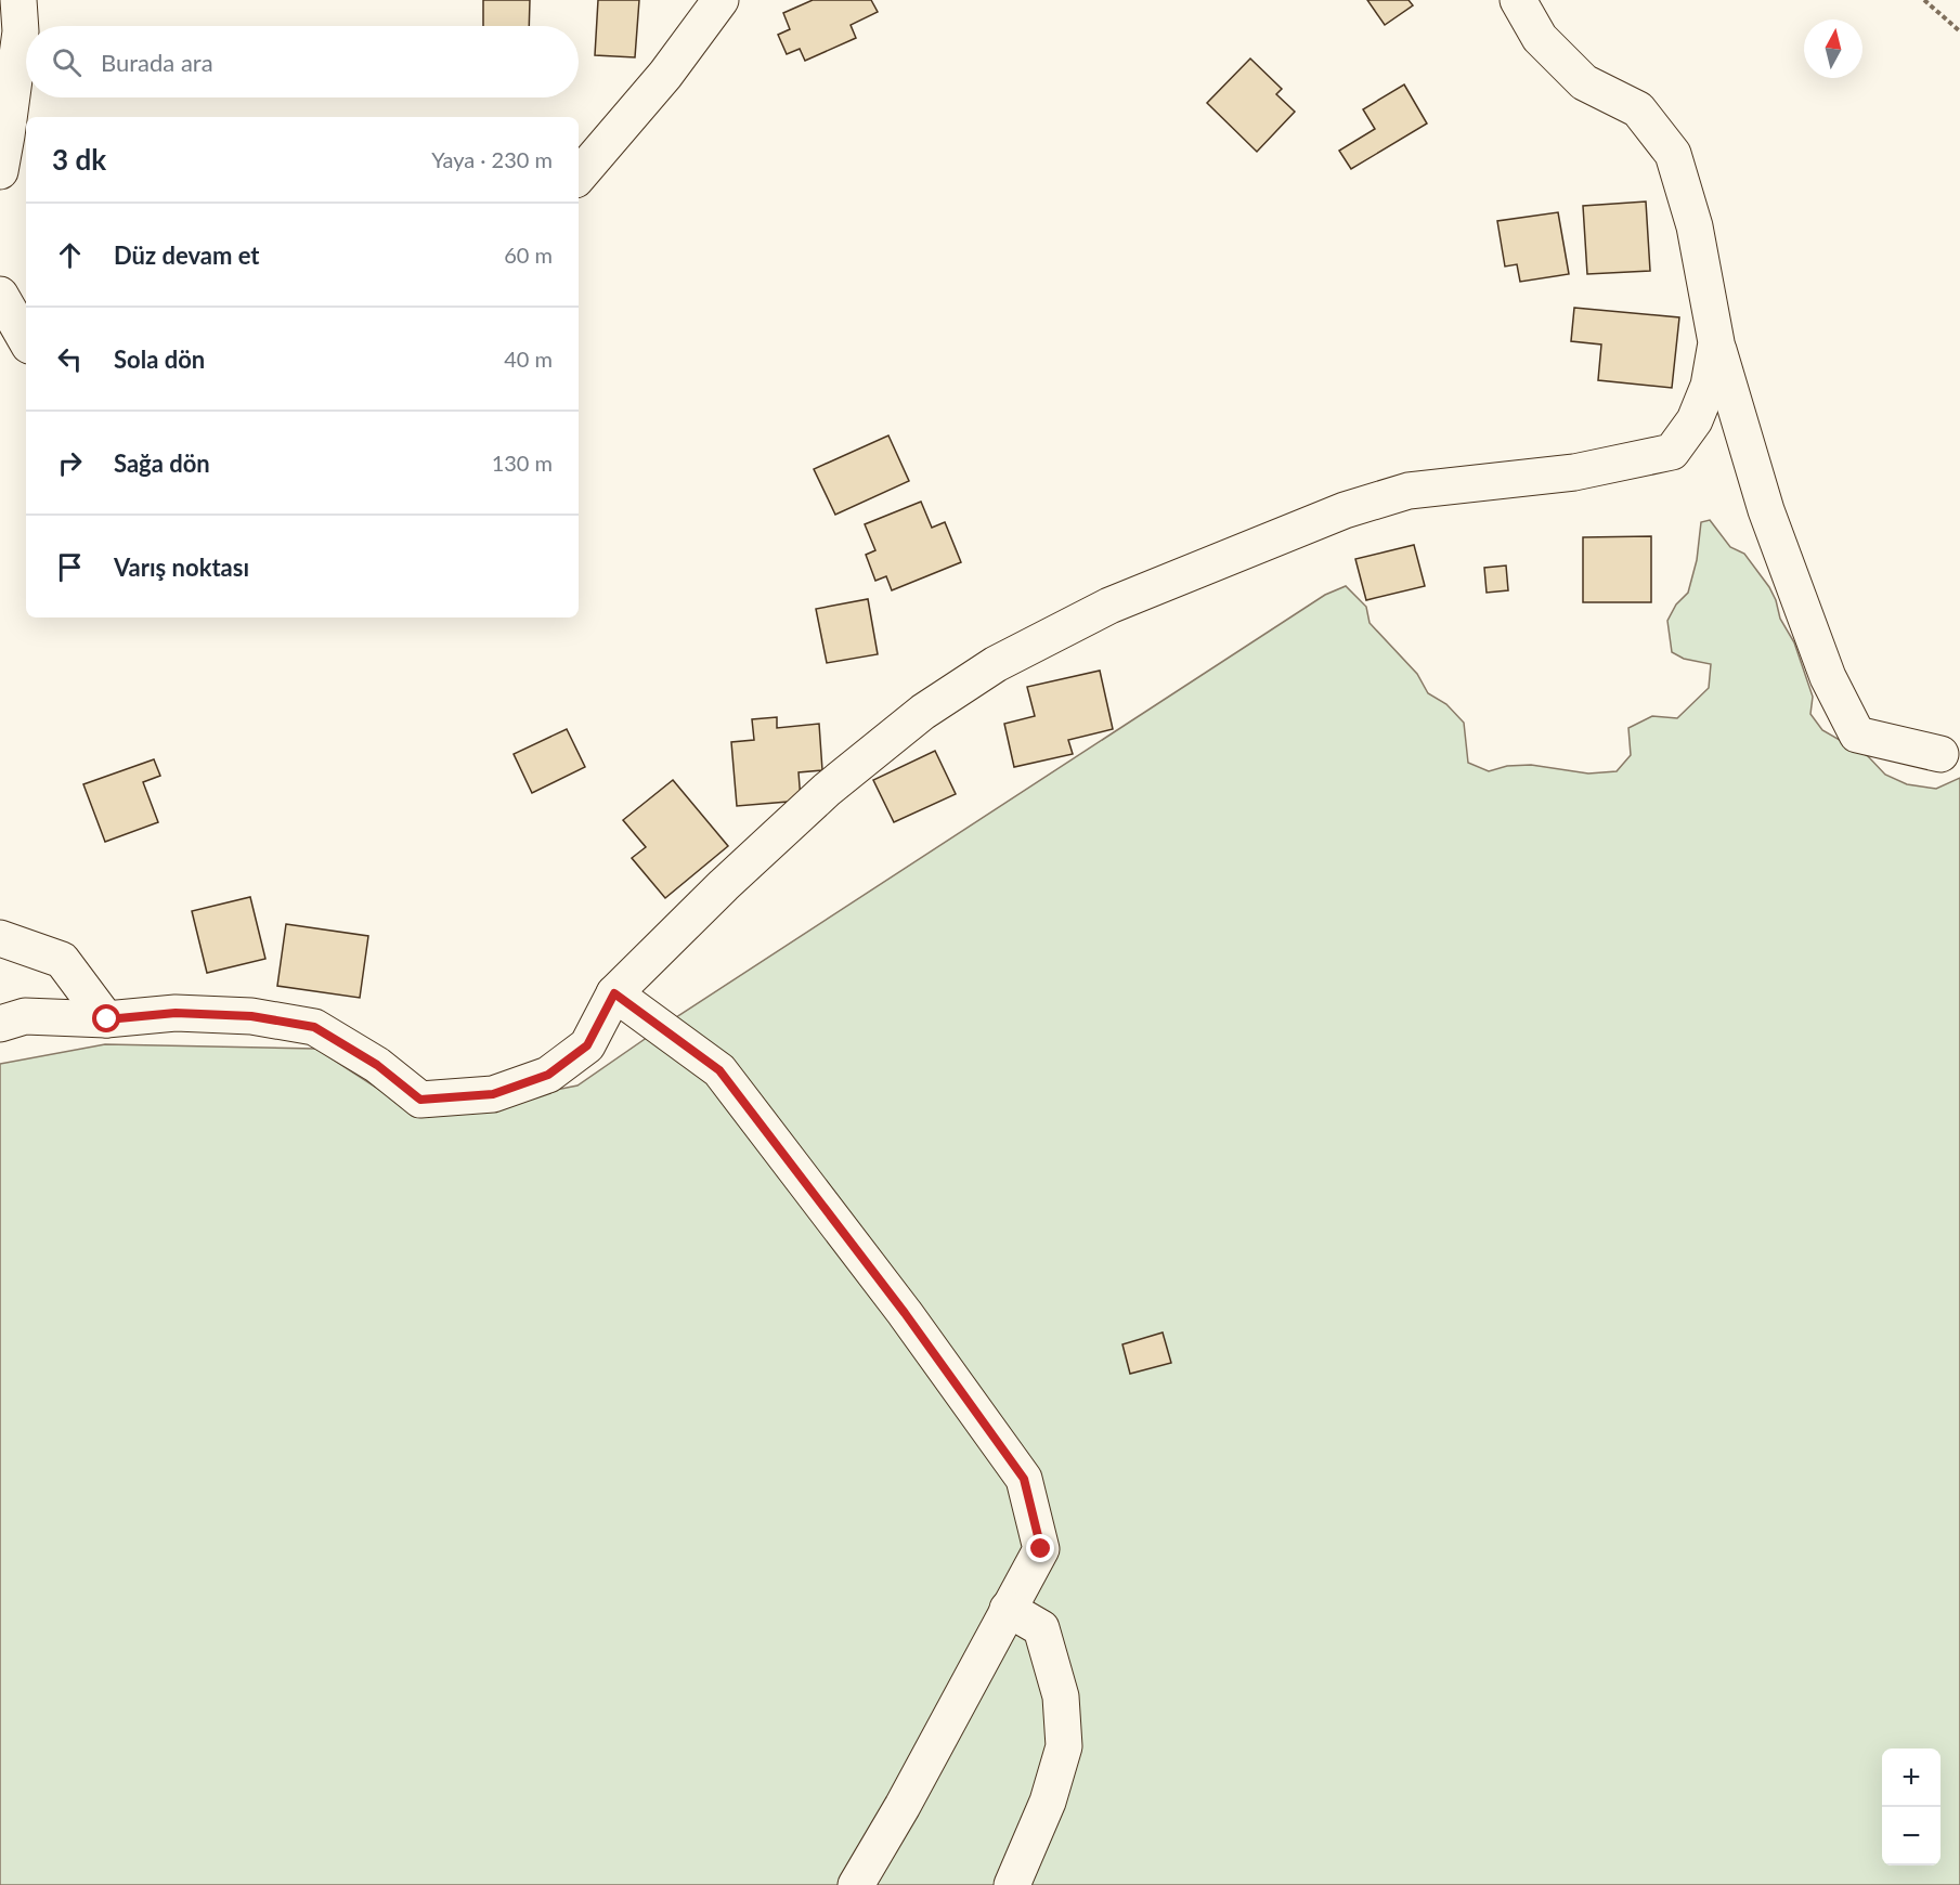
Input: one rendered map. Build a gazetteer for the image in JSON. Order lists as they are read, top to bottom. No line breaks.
{"north":"top","page":{"search":"Burada ara","heading":["3 dk","Yaya · 230 m"],"list":[["Düz devam et","60 m"],["Sola dön","40 m"],["Sağa dön","130 m"],"Varış noktası"],"map_buttons":["+","−"]}}
